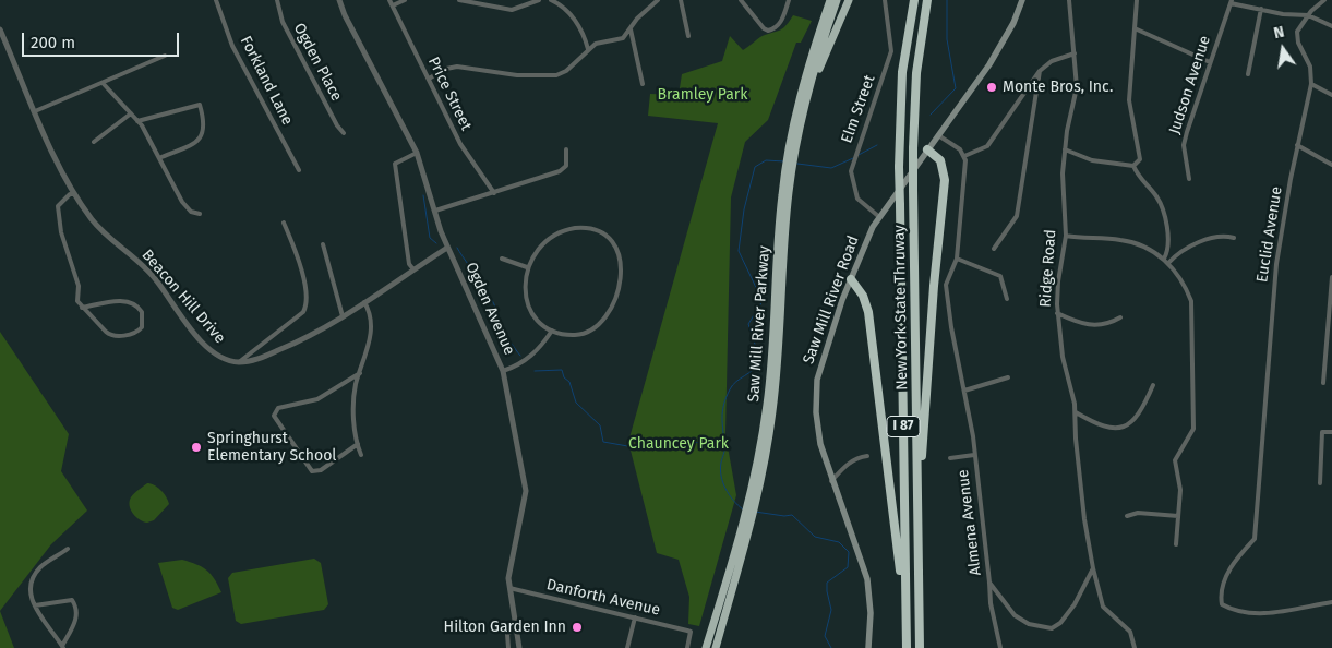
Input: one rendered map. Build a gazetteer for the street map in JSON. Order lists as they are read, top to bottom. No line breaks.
{"streets":{"highway":["New York State Thruway","Saw Mill River Parkway","I 87"],"main road":["Saw Mill River Road"],"street":["Ogden Place","Forkland Lane","Judson Avenue","Price Street","Elm Street","Euclid Avenue","Ridge Road","Beacon Hill Drive","Ogden Avenue","Almena Avenue","Danforth Avenue"]},"crossings":[["Elm Street","Saw Mill River Road"],["Ogden Avenue","Danforth Avenue"]],"parks":["Bramley Park","Chauncey Park"],"places":["Monte Bros, Inc.","Springhurst Elementary School","Hilton Garden Inn"],"scale_bar":"200 m","north":"top"}
